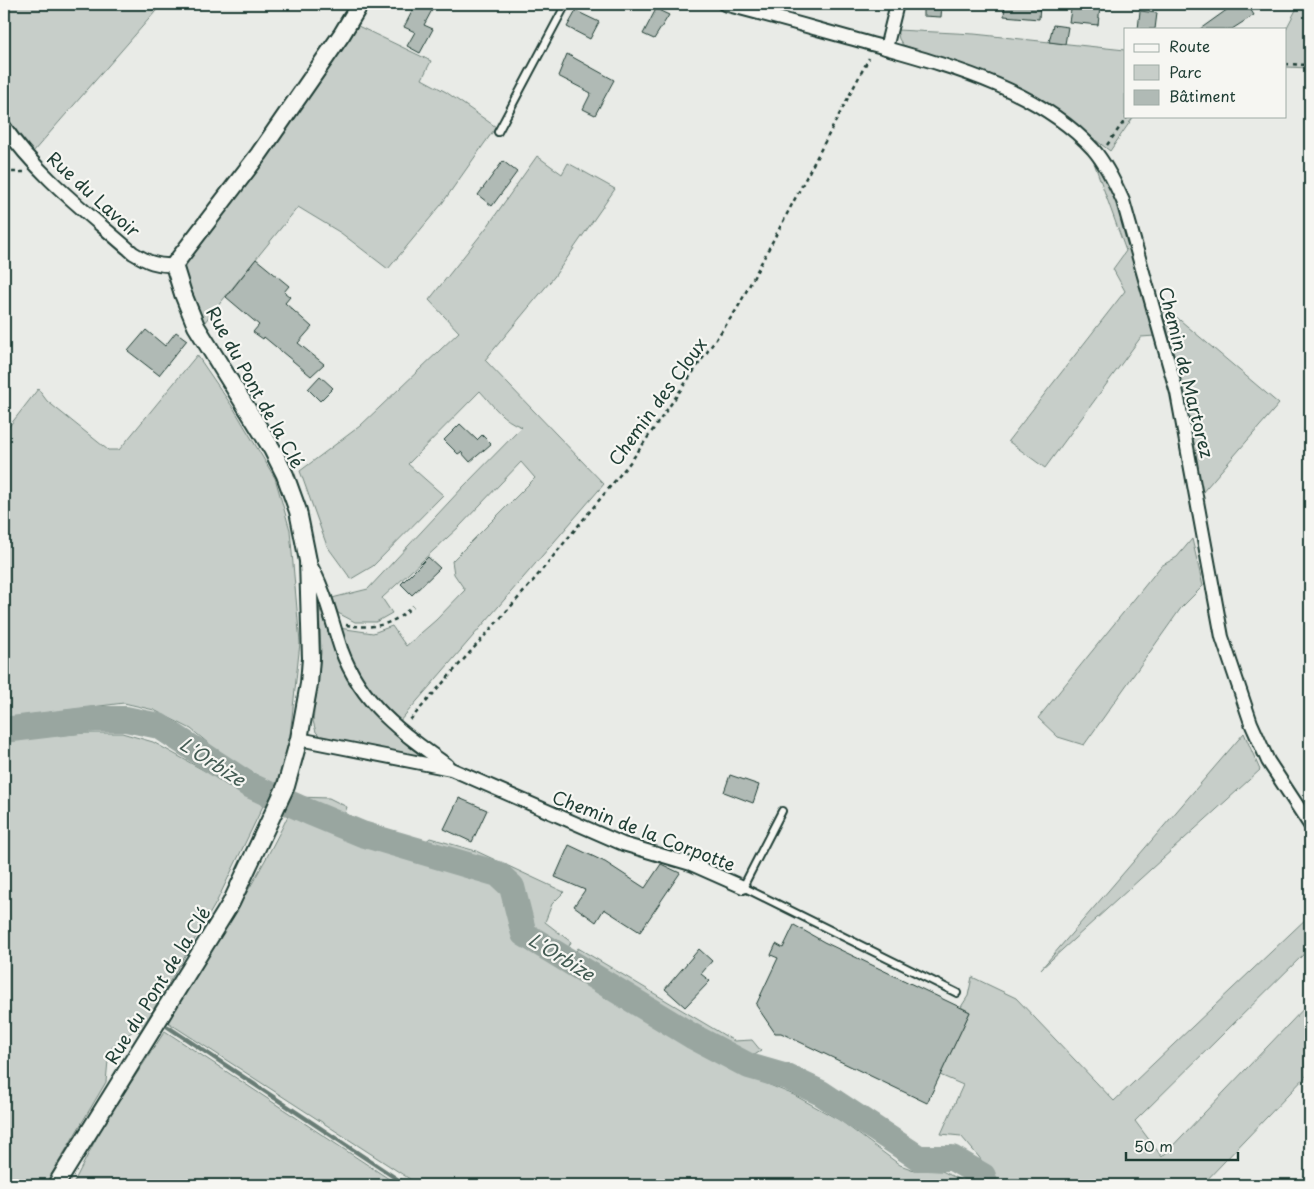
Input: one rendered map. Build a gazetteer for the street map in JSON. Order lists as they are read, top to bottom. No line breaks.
{"streets":{"street":["Rue du Lavoir","Chemin de Martorez","Rue du Pont de la Clé","Chemin de la Corpotte"],"path":["Chemin des Cloux"]},"crossings":[["Rue du Lavoir","Rue du Pont de la Clé"],["Chemin de Martorez","Chemin des Cloux"],["Rue du Pont de la Clé","Chemin de la Corpotte"],["Chemin des Cloux","Chemin de la Corpotte"]],"water":["L'Orbize"],"legend":["Route","Parc","Bâtiment"],"scale_bar":"50 m"}
